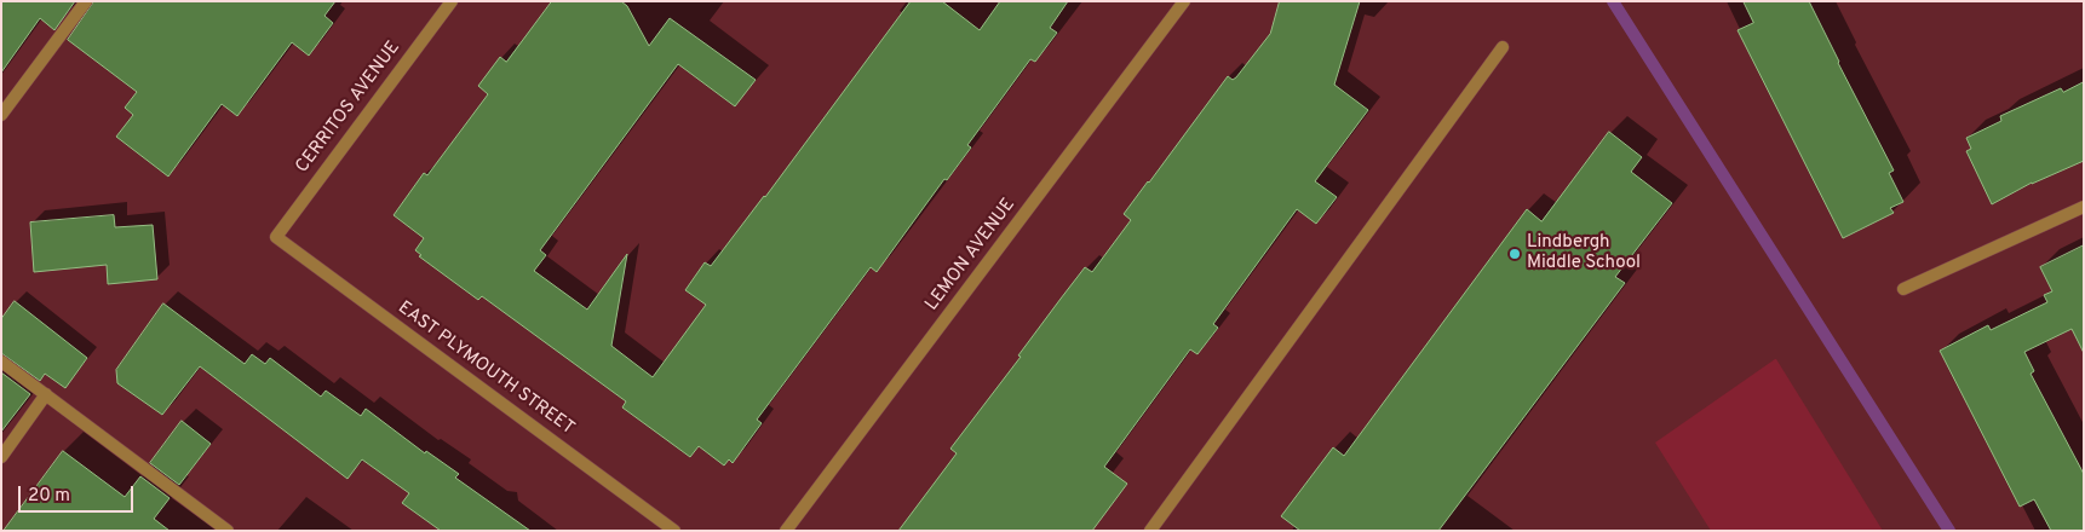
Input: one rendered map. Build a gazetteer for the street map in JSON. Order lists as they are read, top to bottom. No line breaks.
{"streets":{"street":["CERRITOS AVENUE","LEMON AVENUE","EAST PLYMOUTH STREET"]},"crossings":[["CERRITOS AVENUE","EAST PLYMOUTH STREET"]],"places":["Lindbergh Middle School"],"scale_bar":"20 m"}
